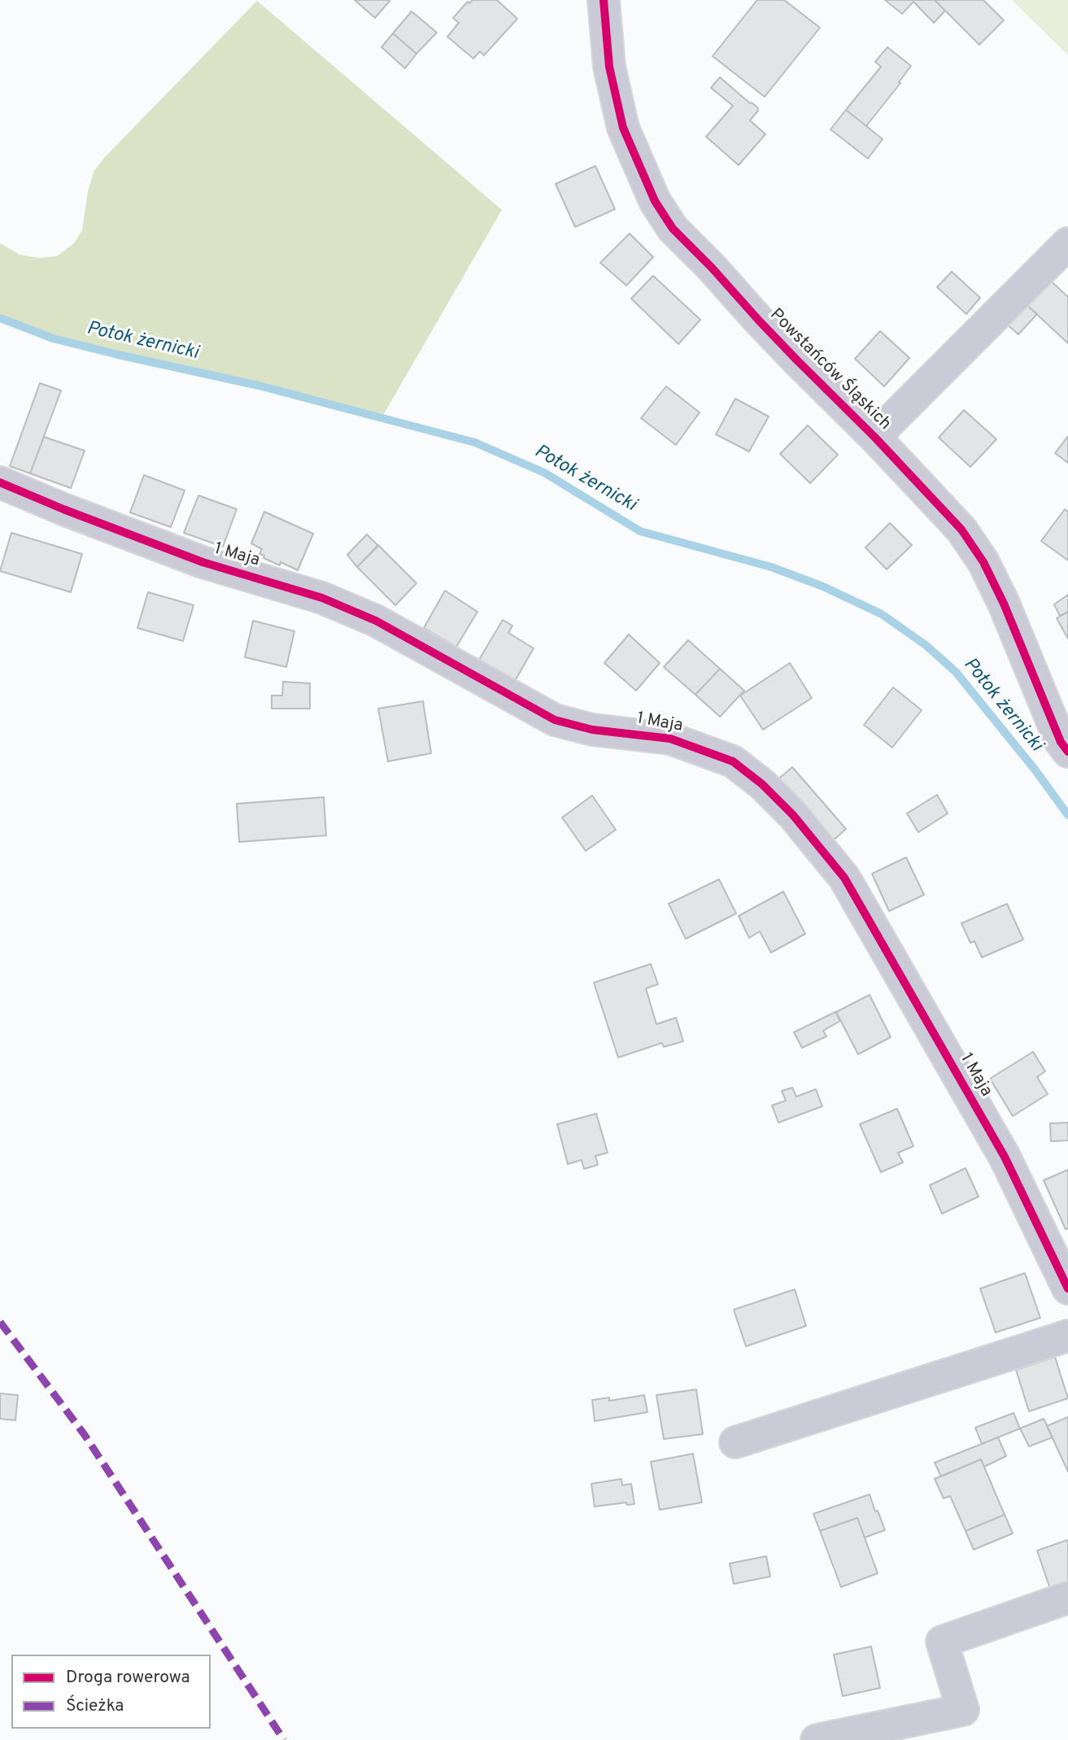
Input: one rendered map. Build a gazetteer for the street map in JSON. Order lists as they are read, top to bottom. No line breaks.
{"streets":{"street":["Powstańców Śląskich","1 Maja"]},"water":["Potok żernicki"],"legend":["Droga rowerowa","Ścieżka"]}
